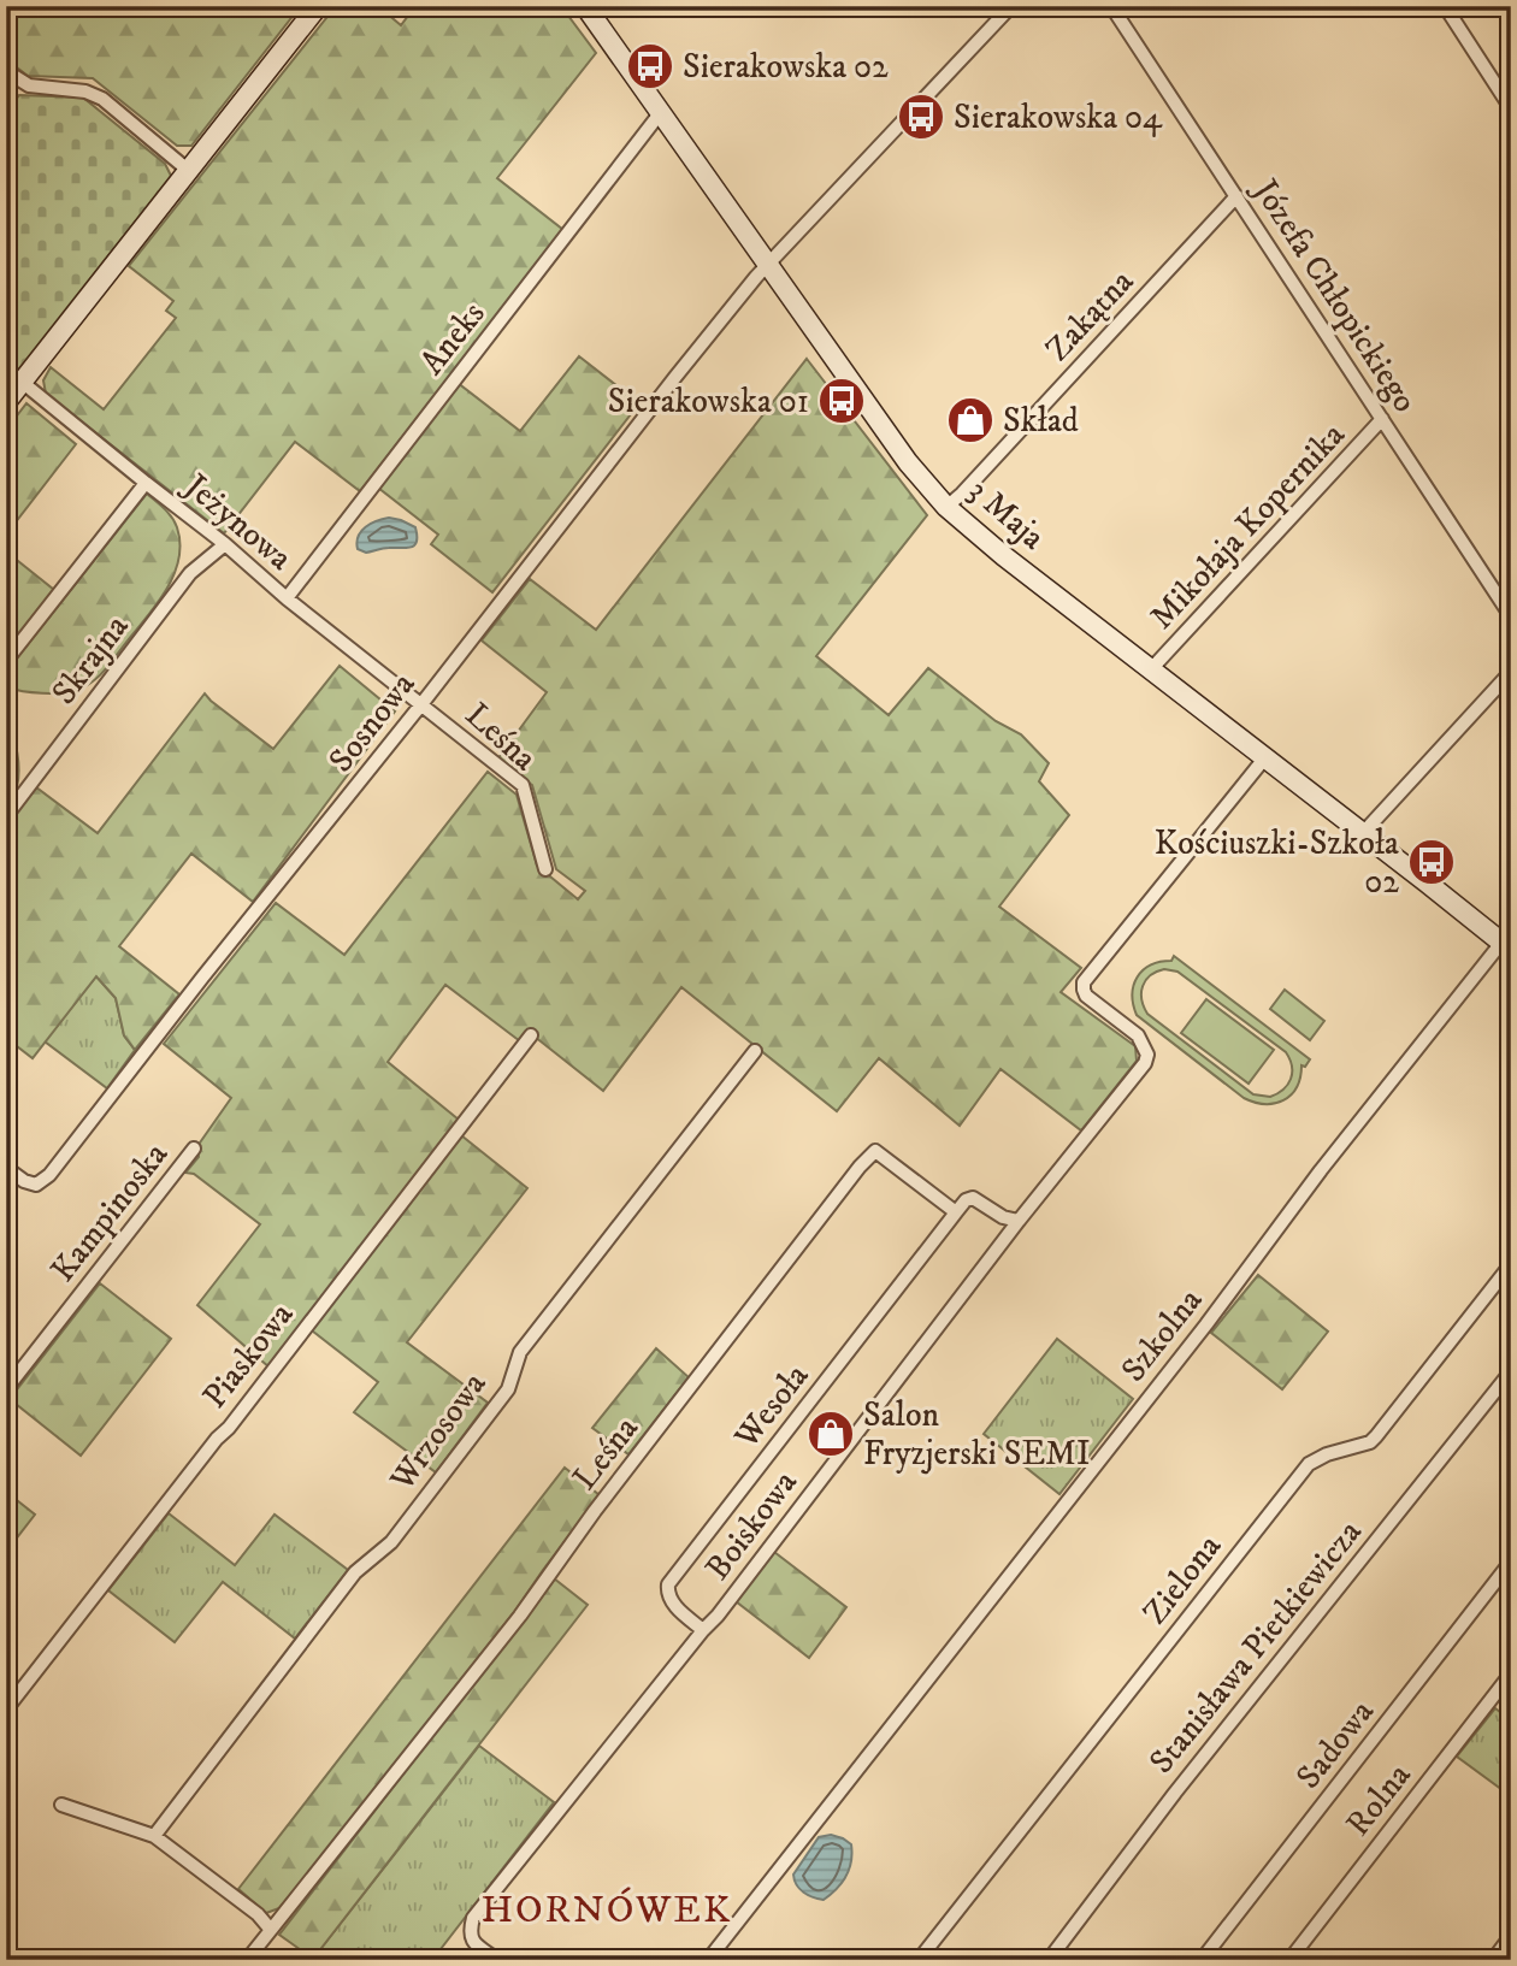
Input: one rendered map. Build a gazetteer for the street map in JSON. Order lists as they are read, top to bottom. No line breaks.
{"streets":{"street":["Józefa Chłopickiego","Zakątna","Aneks","3 Maja","Jeżynowa","Mikołaja Kopernika","Skrajna","Sosnowa","Leśna","Kampinoska","Szkolna","Piaskowa","Wesoła","Wrzosowa","Boiskowa","Zielona","Stanisława Pietkiewicza","Sadowa","Rolna"]},"crossings":[["Józefa Chłopickiego","Zakątna"],["Józefa Chłopickiego","Mikołaja Kopernika"],["Zakątna","3 Maja"],["Aneks","3 Maja"],["Aneks","Jeżynowa"],["3 Maja","Mikołaja Kopernika"],["3 Maja","Sosnowa"],["3 Maja","Szkolna"],["3 Maja","Boiskowa"],["Jeżynowa","Skrajna"],["Jeżynowa","Sosnowa"],["Jeżynowa","Leśna"],["Sosnowa","Leśna"],["Leśna","Wesoła"],["Wesoła","Boiskowa"]],"districts":["HORNÓWEK"],"places":{"bus stop":["Sierakowska 02","Sierakowska 04","Sierakowska 01","Kościuszki-Szkoła 02"],"shop":["Skład","Salon Fryzjerski SEMI"]}}
